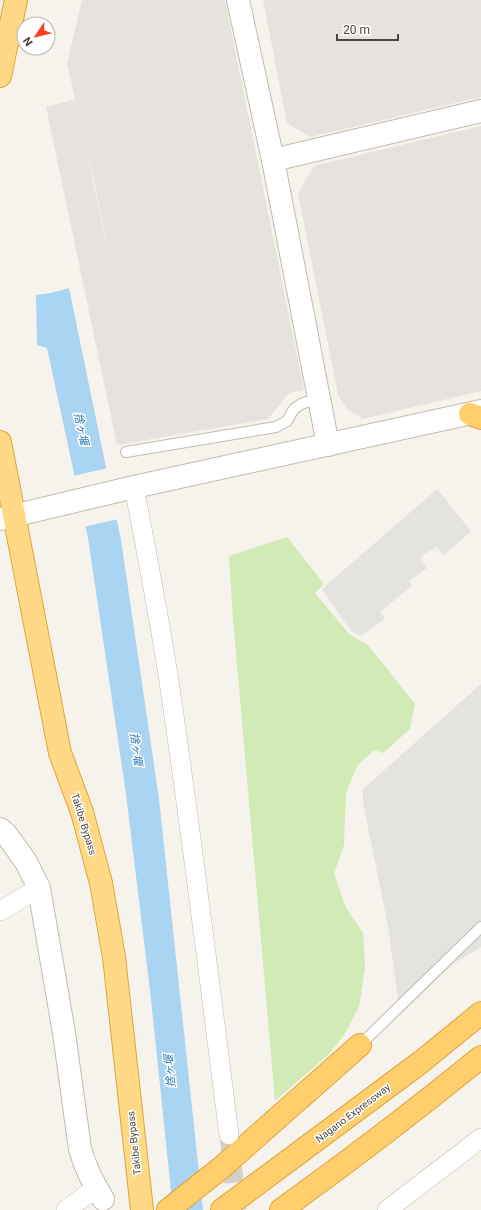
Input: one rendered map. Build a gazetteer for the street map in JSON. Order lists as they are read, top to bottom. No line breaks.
{"streets":{"highway":["Takibe Bypass","Nagano Expressway"]},"water":["捨ヶ堰"],"scale_bar":"20 m","north":"bottom left"}
